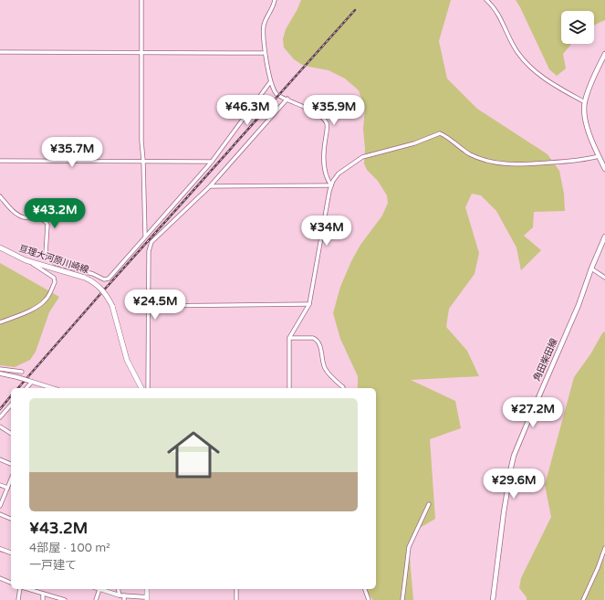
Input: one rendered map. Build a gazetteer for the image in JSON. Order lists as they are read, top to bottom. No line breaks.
{"streets":{"main road":["亘理大河原川崎線","角田柴田線"]},"page":{"price":["¥46.3M","¥35.9M","¥35.7M","¥43.2M","¥34M","¥24.5M","¥27.2M","¥29.6M"],"list":[{"name":"¥43.2M","note":"4部屋 · 100 m² · 一戸建て"}]}}
